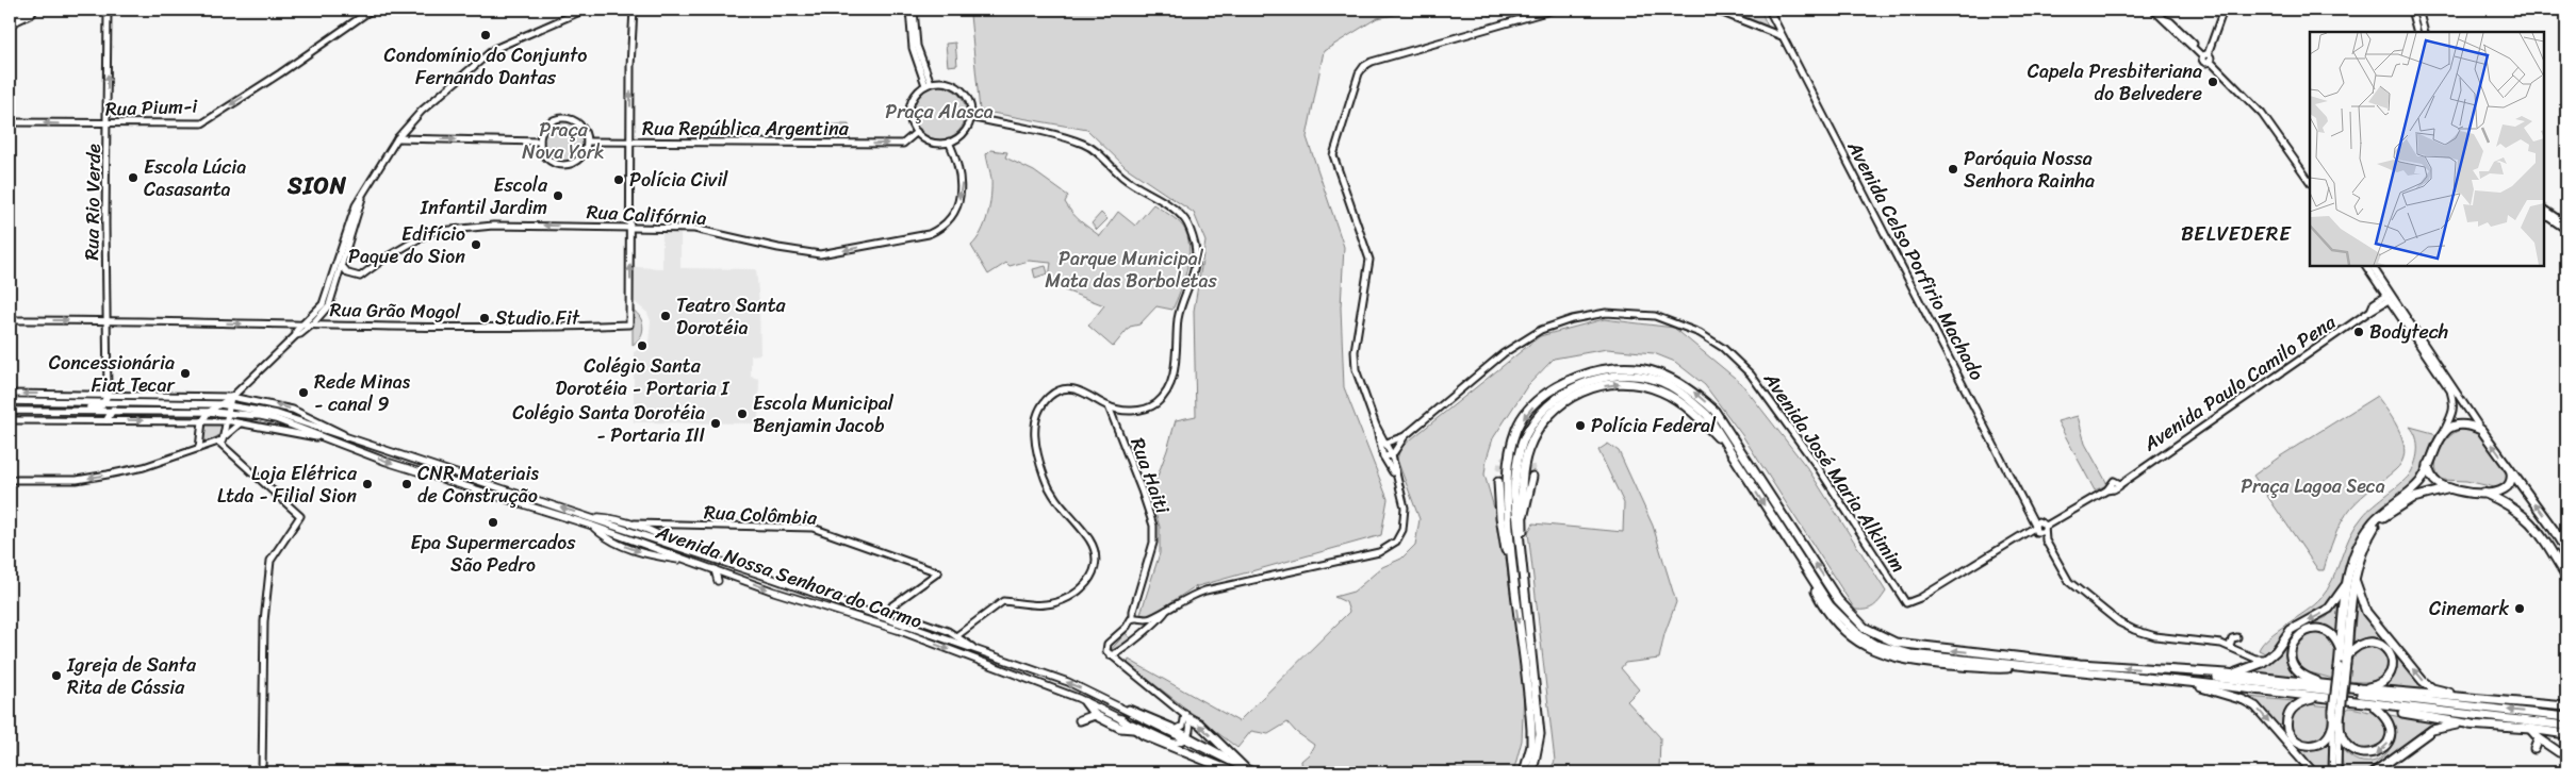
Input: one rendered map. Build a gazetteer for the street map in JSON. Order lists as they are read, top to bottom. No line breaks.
{"streets":{"main road":["Avenida Nossa Senhora do Carmo"],"street":["Rua Pium-i","Rua República Argentina","Rua Rio Verde","Rua Califórnia","Avenida Celso Porfirio Machado","Rua Grão Mogol","Avenida Paulo Camilo Pena","Avenida José Maria Alkimim","Rua Haiti","Rua Colômbia"]},"crossings":[["Rua Pium-i","Rua Rio Verde"],["Rua República Argentina","Rua Califórnia"],["Rua Rio Verde","Rua Grão Mogol"],["Rua Rio Verde","Avenida Nossa Senhora do Carmo"],["Rua Califórnia","Rua Grão Mogol"],["Avenida Celso Porfirio Machado","Avenida Paulo Camilo Pena"],["Avenida Celso Porfirio Machado","Avenida José Maria Alkimim"],["Avenida Paulo Camilo Pena","Avenida José Maria Alkimim"],["Rua Colômbia","Avenida Nossa Senhora do Carmo"]],"one_way":["Rua Pium-i","Rua República Argentina","Rua Califórnia","Rua Grão Mogol"],"districts":["SION","BELVEDERE"],"parks":["Praça Alasca","Praça Nova York","Parque Municipal Mata das Borboletas","Praça Lagoa Seca"],"places":["Condomínio do Conjunto Fernando Dantas","Capela Presbiteriana do Belvedere","Paróquia Nossa Senhora Rainha","Escola Lúcia Casasanta","Polícia Civil","Escola Infantil Jardim","Edifício Paque do Sion","Teatro Santa Dorotéia","Studio Fit","Bodytech","Colégio Santa Dorotéia - Portaria I","Concessionária Fiat Tecar","Rede Minas - canal 9","Escola Municipal Benjamin Jacob","Colégio Santa Dorotéia - Portaria III","Polícia Federal","Loja Elétrica Ltda - Filial Sion","CNR Materiais de Construção","Epa Supermercados São Pedro","Cinemark","Igreja de Santa Rita de Cássia"]}
